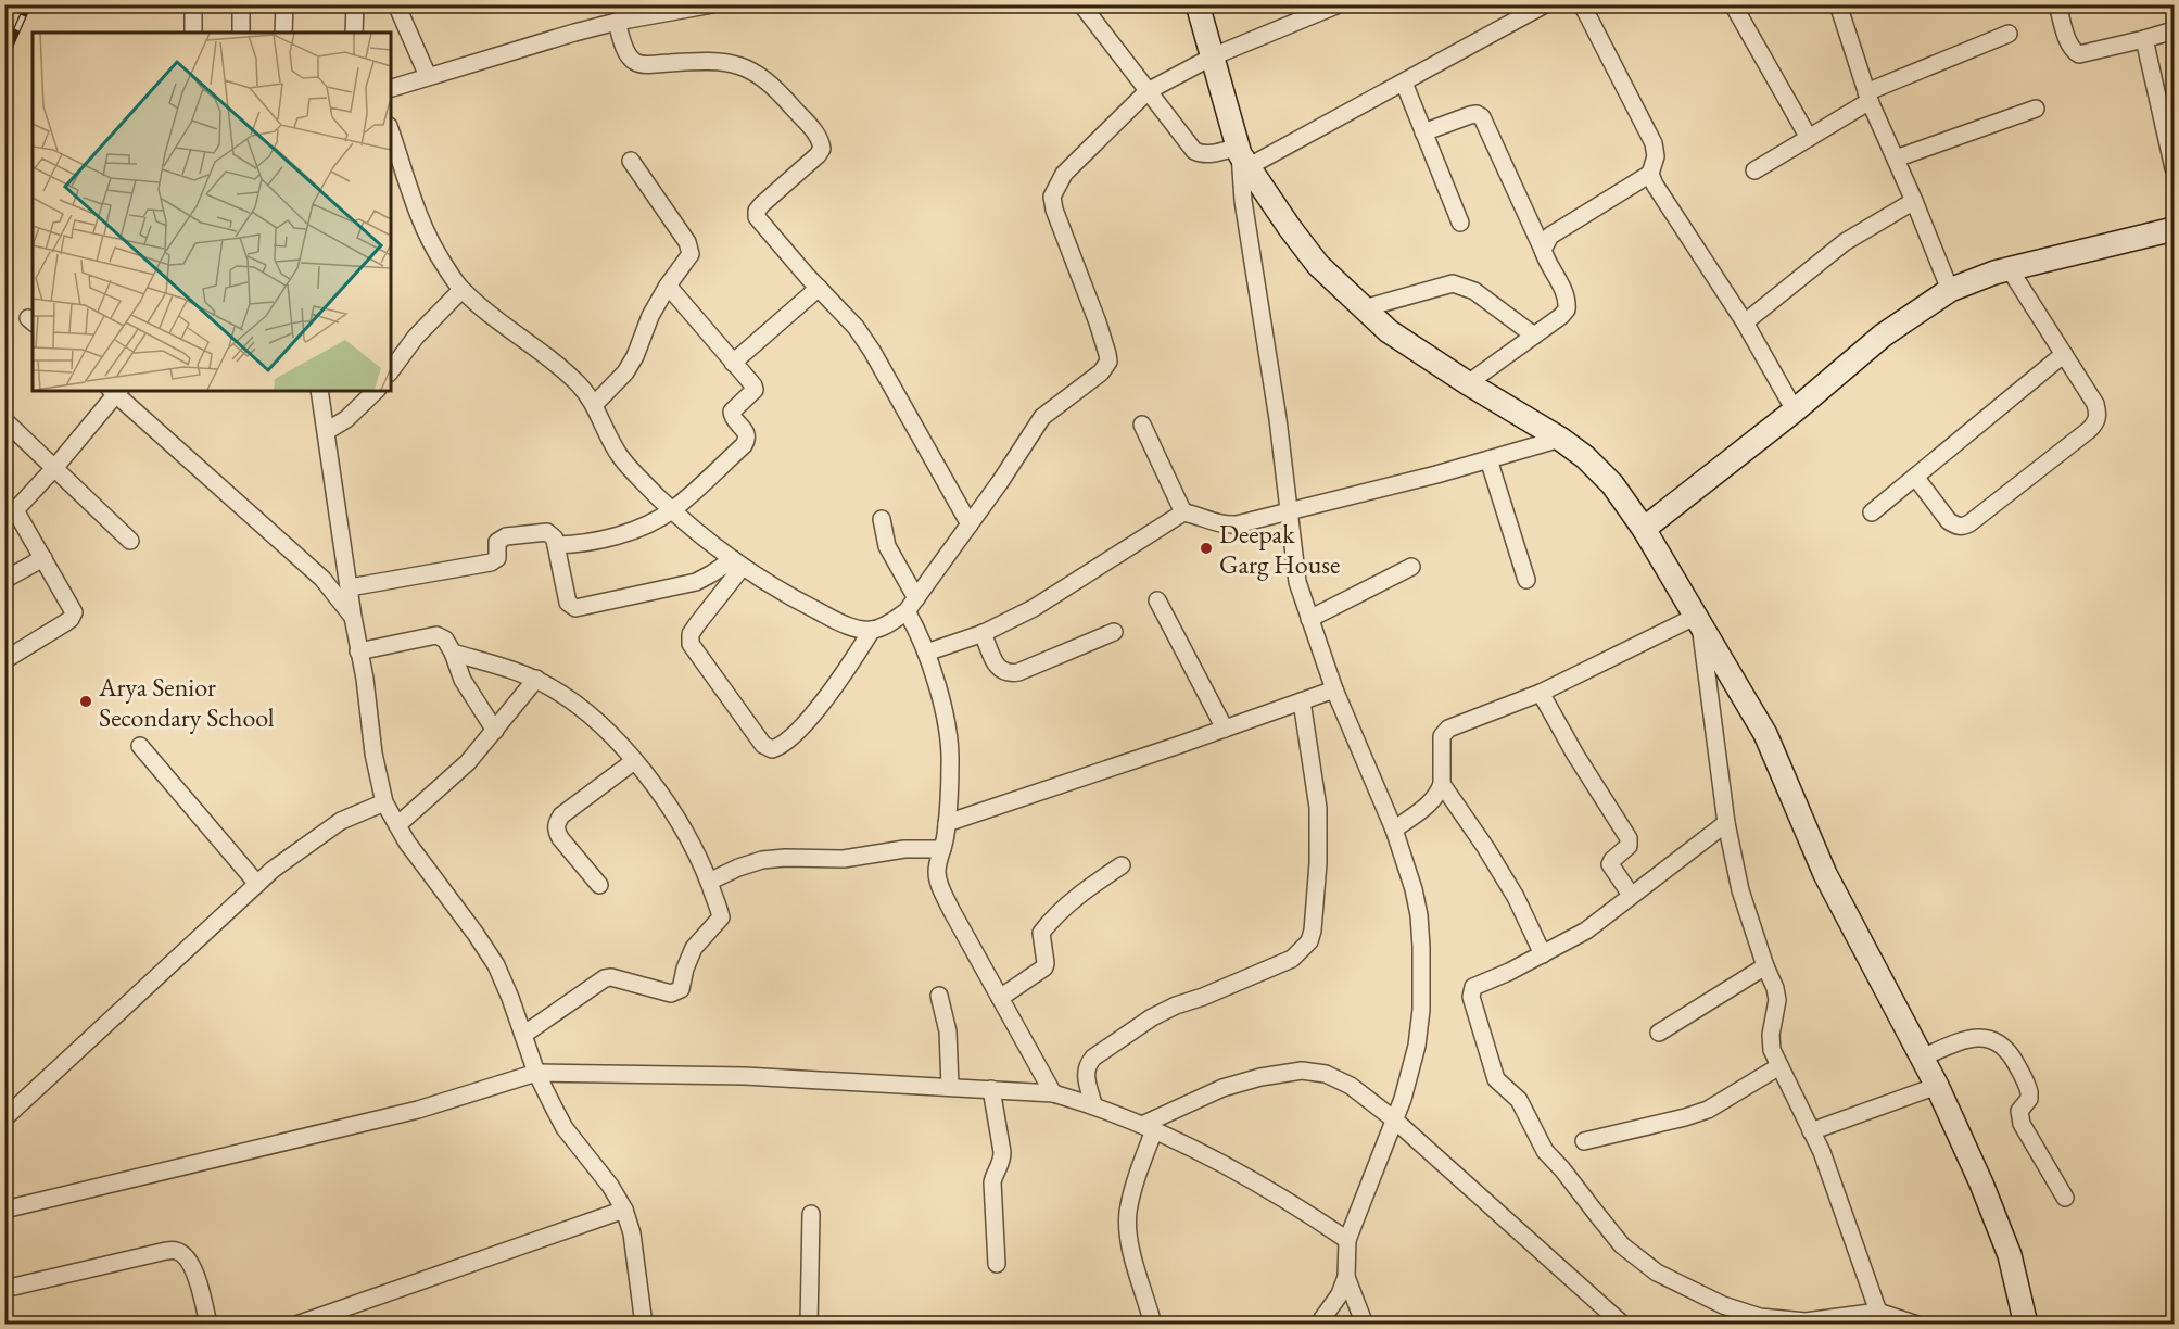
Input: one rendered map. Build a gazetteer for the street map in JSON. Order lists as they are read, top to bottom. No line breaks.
{"places":["Deepak Garg House","Arya Senior Secondary School"]}
